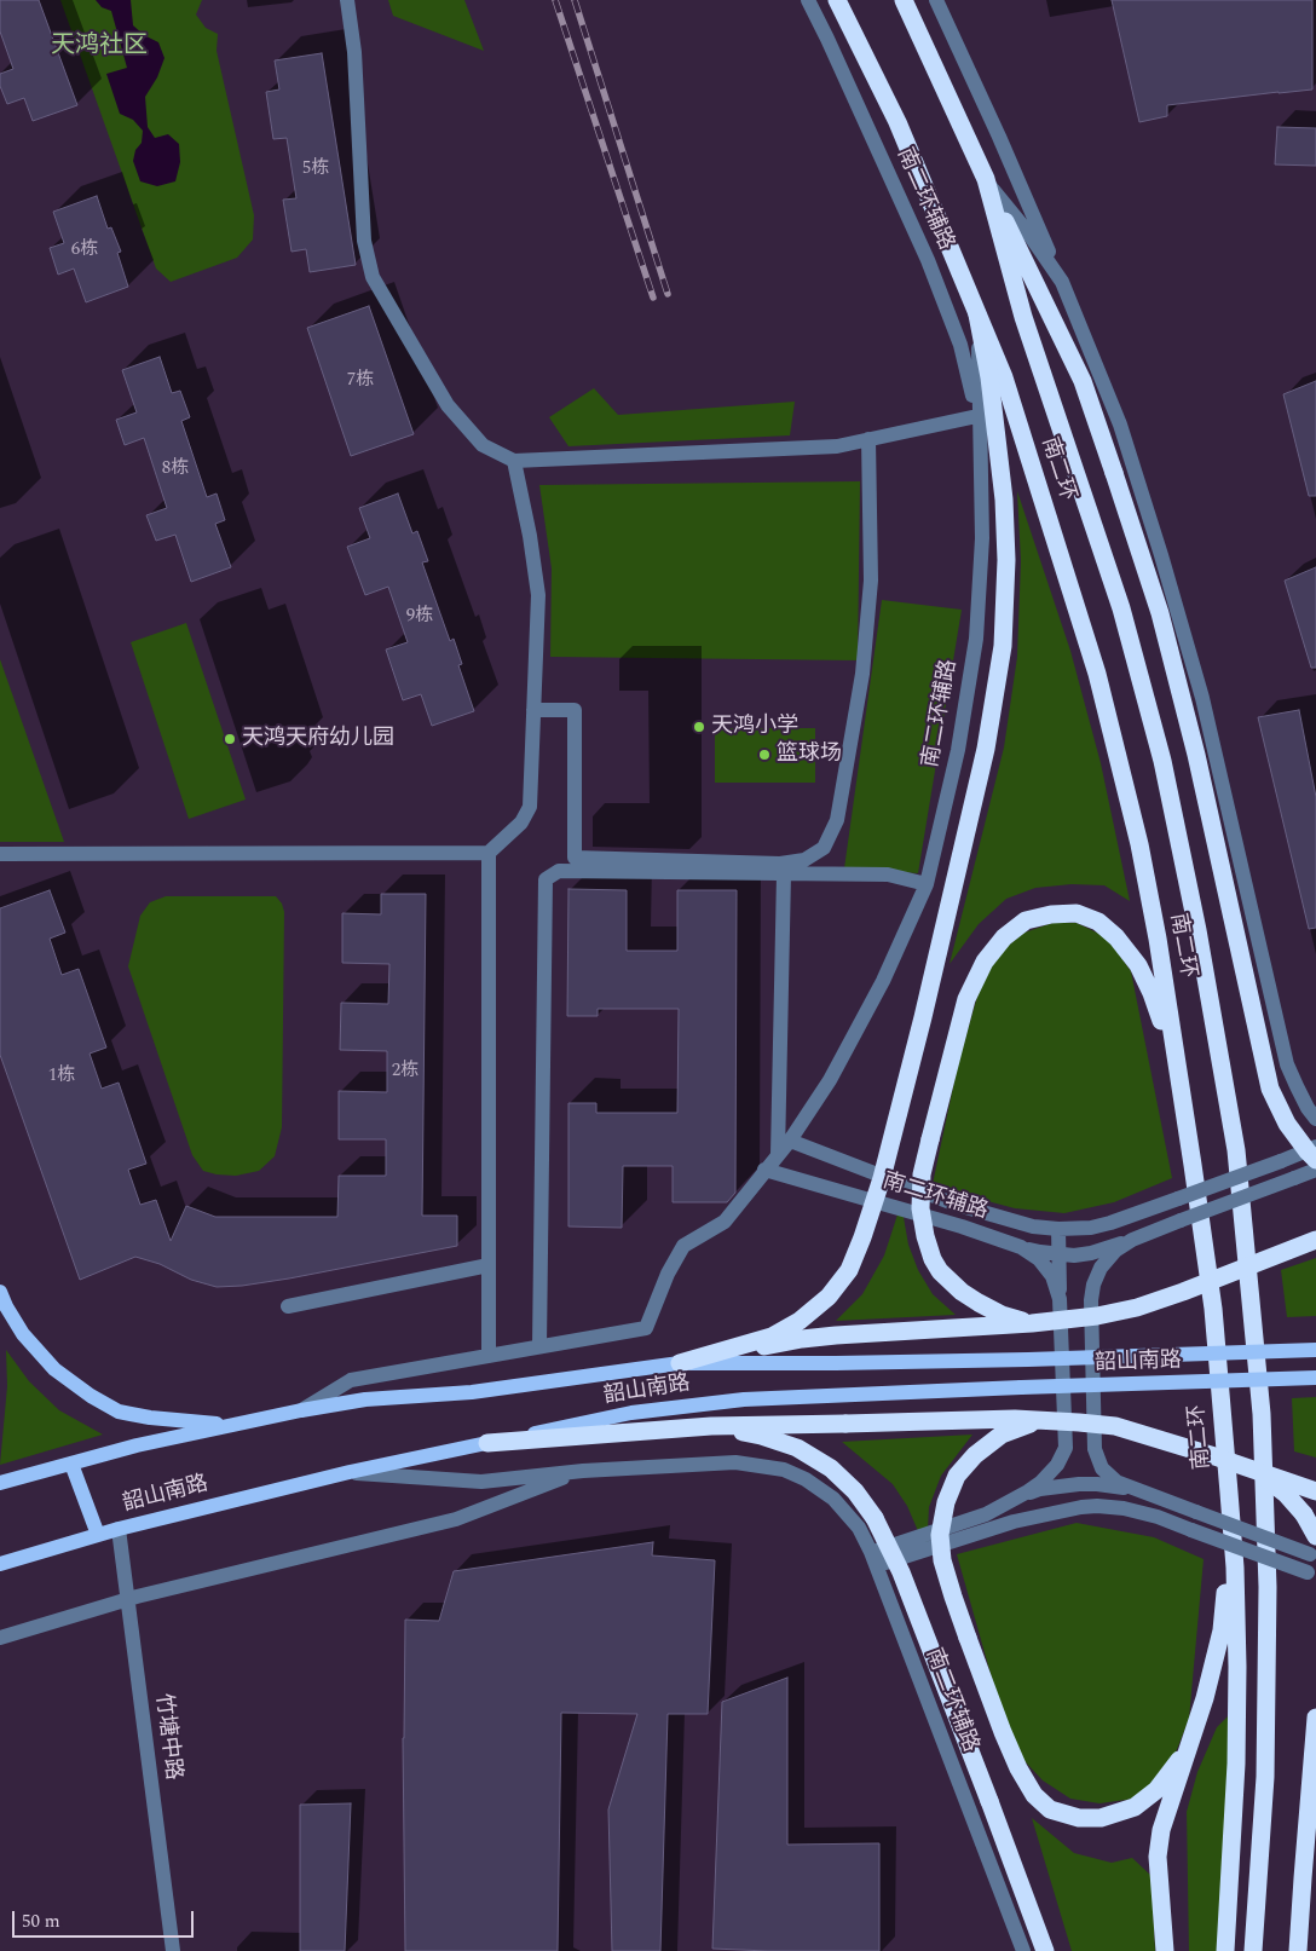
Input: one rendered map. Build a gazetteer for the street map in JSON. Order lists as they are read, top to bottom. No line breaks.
{"streets":{"highway":["南二环"],"main road":["韶山南路"],"street":["南二环辅路","竹塘中路"]},"crossings":[["南二环辅路","南二环"],["南二环辅路","韶山南路"],["韶山南路","竹塘中路"]],"districts":["天鸿社区"],"places":["天鸿小学","天鸿天府幼儿园","篮球场"],"house_numbers":["5栋","6栋","7栋","8栋","9栋","2栋","1栋"],"scale_bar":"50 m"}
